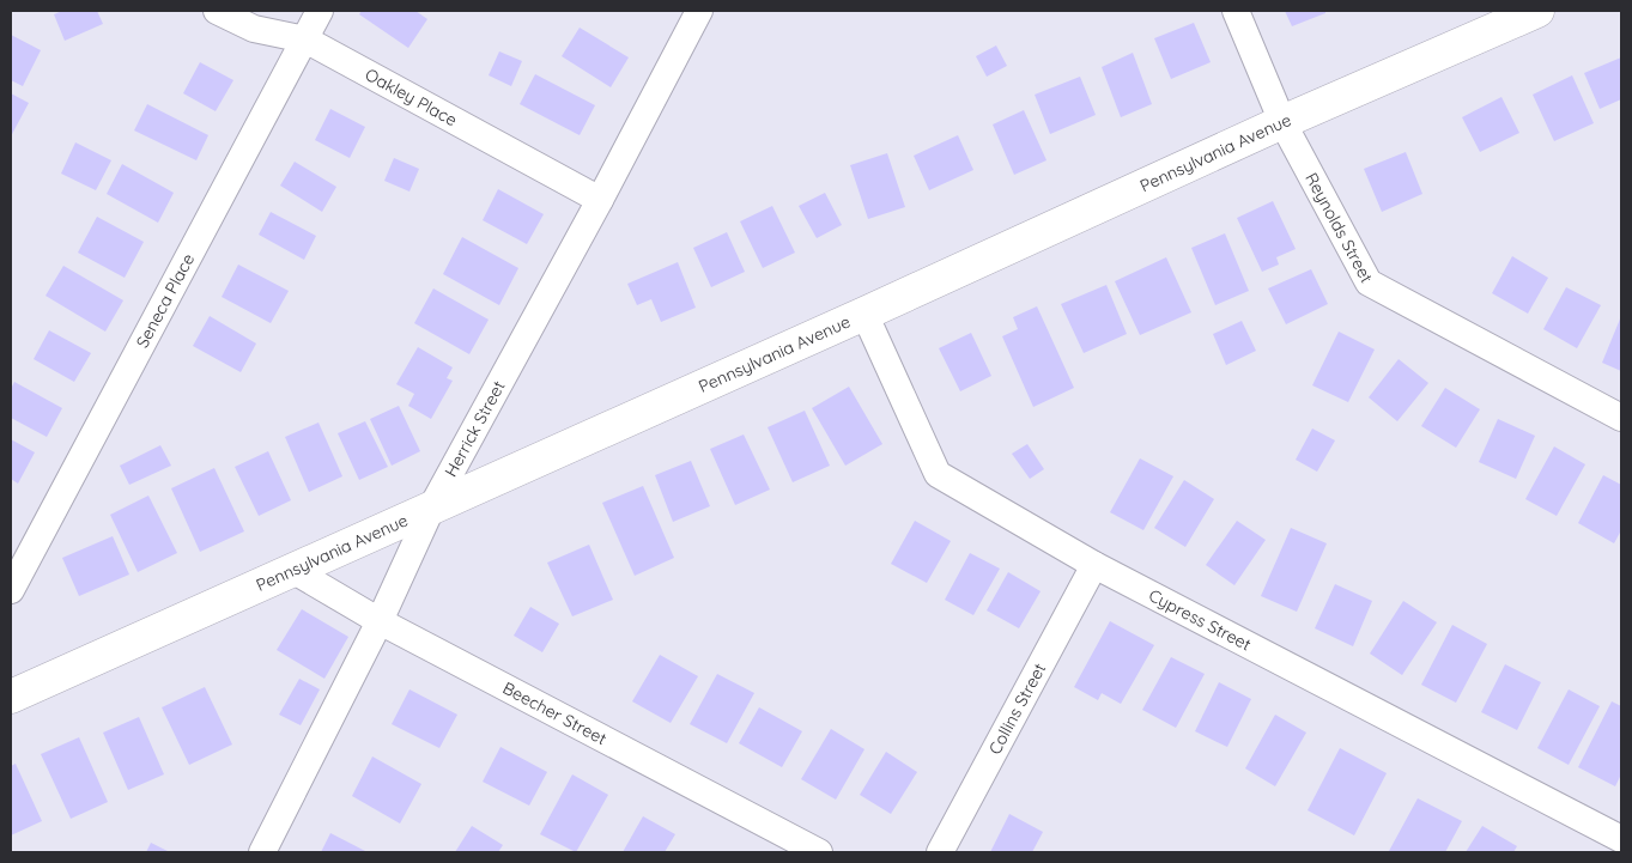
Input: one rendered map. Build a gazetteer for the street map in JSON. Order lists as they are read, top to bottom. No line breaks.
{"streets":{"main road":["Pennsylvania Avenue"],"street":["Oakley Place","Reynolds Street","Seneca Place","Herrick Street","Cypress Street","Collins Street","Beecher Street"]},"crossings":[["Oakley Place","Seneca Place"],["Oakley Place","Herrick Street"],["Pennsylvania Avenue","Reynolds Street"],["Pennsylvania Avenue","Herrick Street"],["Pennsylvania Avenue","Cypress Street"],["Pennsylvania Avenue","Beecher Street"],["Herrick Street","Beecher Street"],["Cypress Street","Collins Street"]]}
